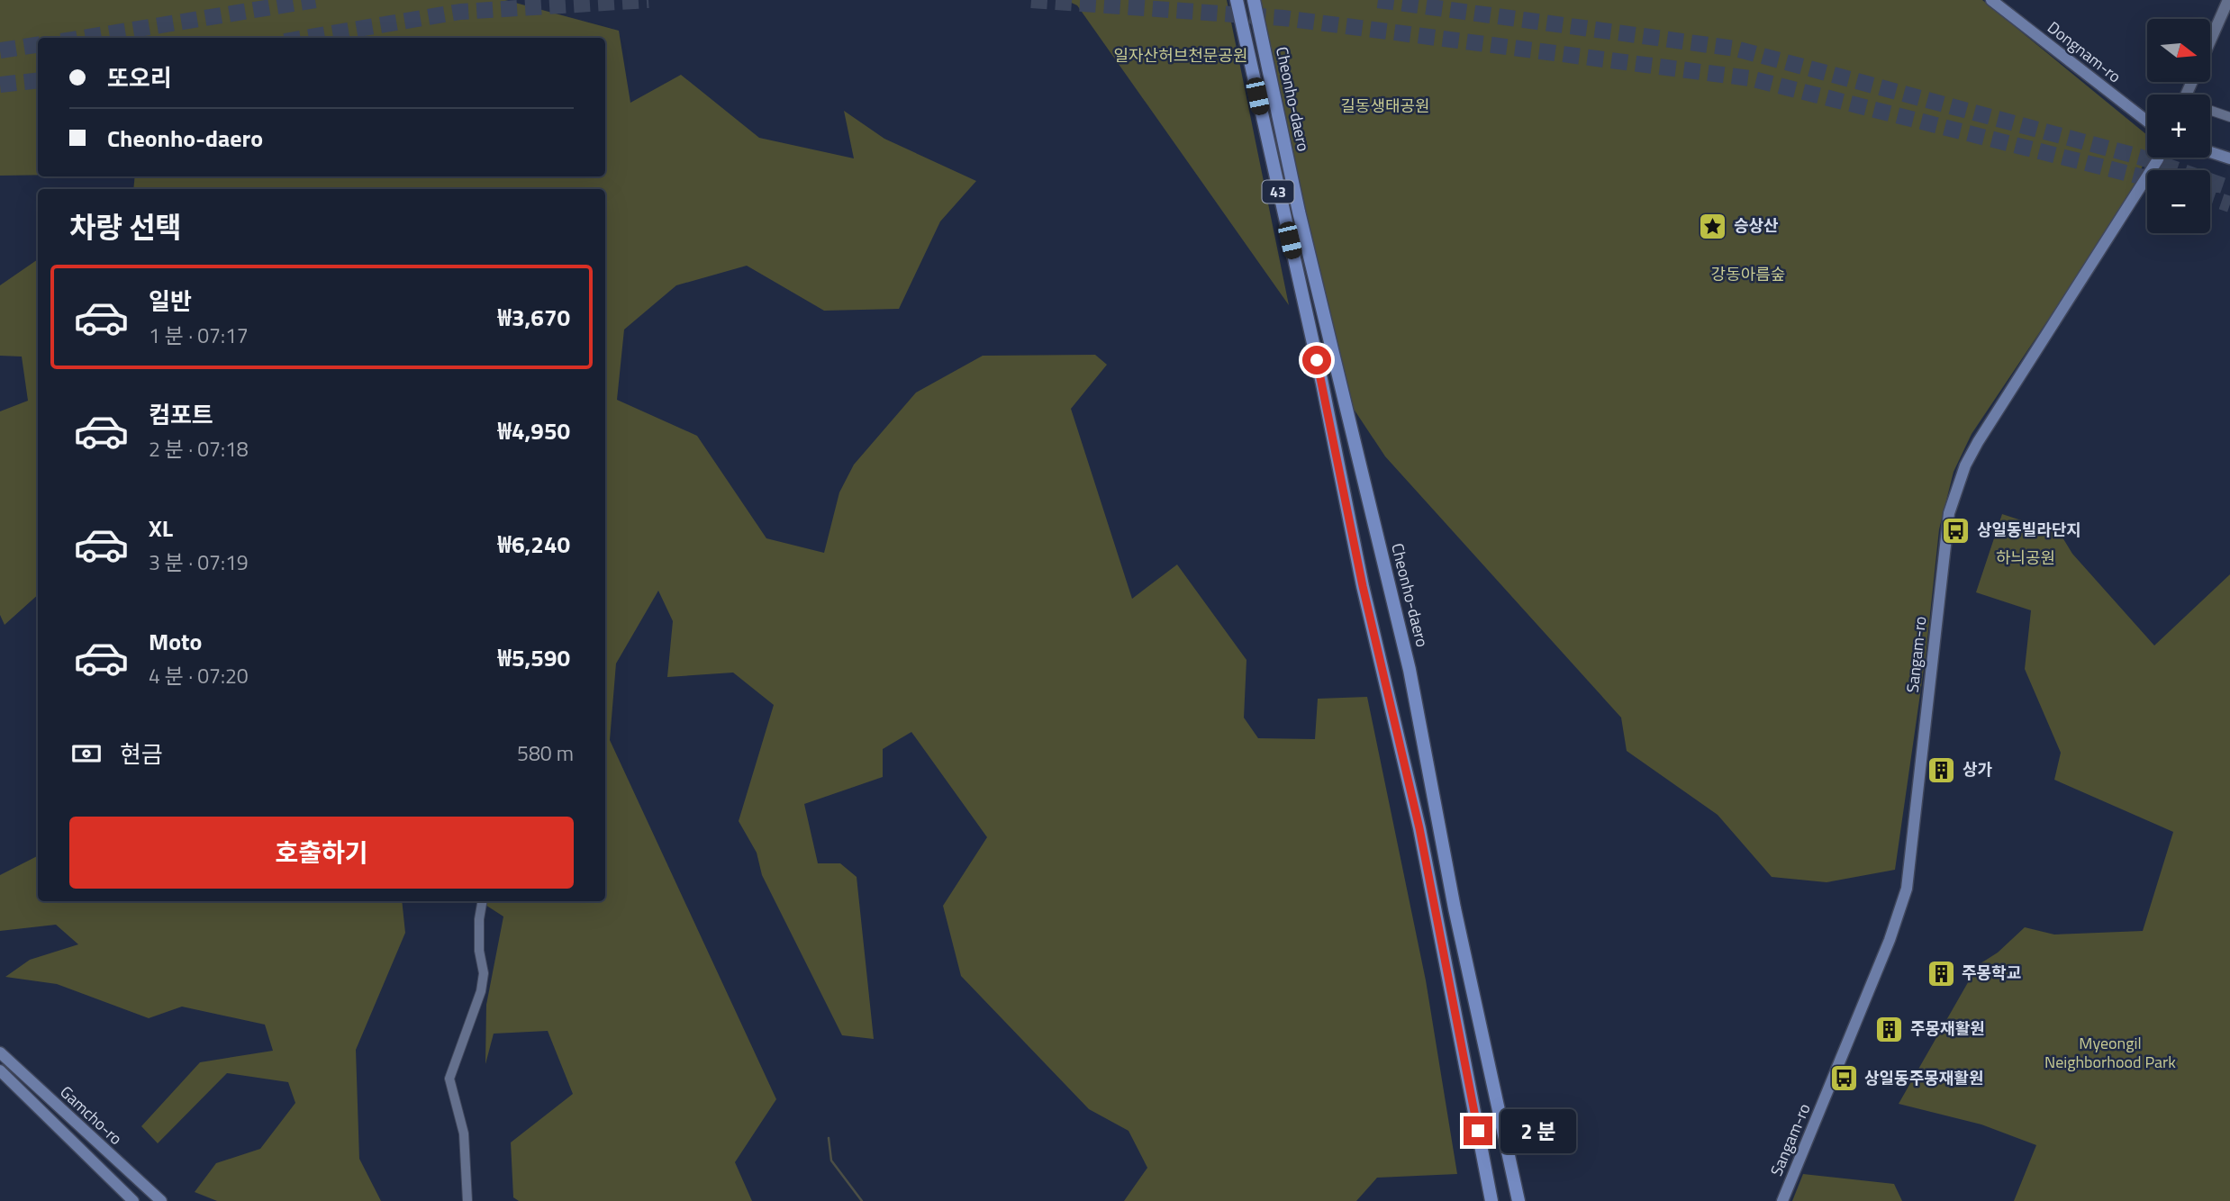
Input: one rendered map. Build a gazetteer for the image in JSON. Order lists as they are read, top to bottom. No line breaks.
{"streets":{"main road":["Dongnam-ro","Cheonho-daero","43","Sangam-ro","Gamcho-ro"]},"parks":["일자산허브천문공원","길동생태공원","강동아름숲","하늬공원","Myeongil Neighborhood Park"],"places":{"place":["승상산"],"bus stop":["상일동빌라단지","상일동주몽재활원"],"building":["상가","주몽학교","주몽재활원"]},"north":"right","page":{"map_buttons":["+","−"],"banner":["또오리","Cheonho-daero"],"heading":"차량 선택","list":[{"name":"일반","note":"1 분 · 07:17","value":"₩3,670"},{"name":"컴포트","note":"2 분 · 07:18","value":"₩4,950"},{"name":"XL","note":"3 분 · 07:19","value":"₩6,240"},{"name":"Moto","note":"4 분 · 07:20","value":"₩5,590"}],"pay":["현금","580 m"],"buttons":"호출하기","bubble":"2 분"}}
